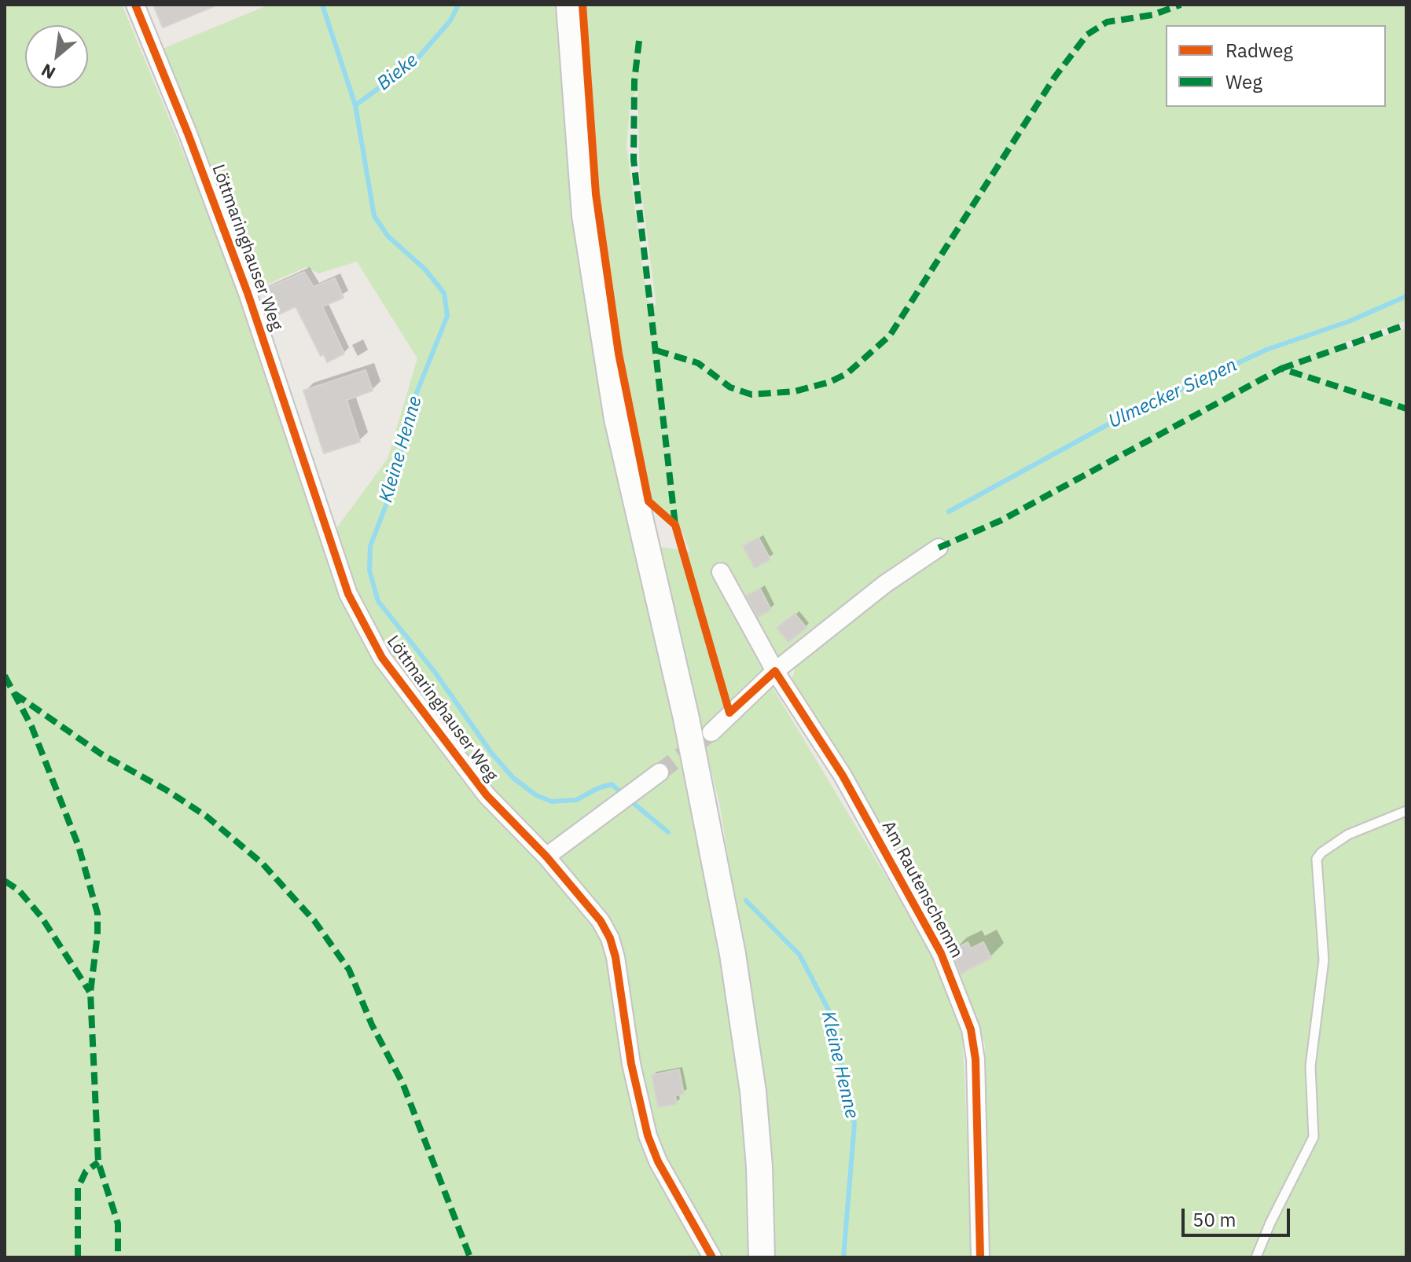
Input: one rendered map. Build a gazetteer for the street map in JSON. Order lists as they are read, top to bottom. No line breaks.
{"streets":{"street":["Löttmaringhauser Weg","Am Rautenschemm"]},"water":["Bieke","Ulmecker Siepen","Kleine Henne"],"legend":["Radweg","Weg"],"scale_bar":"50 m","north":"bottom left"}
